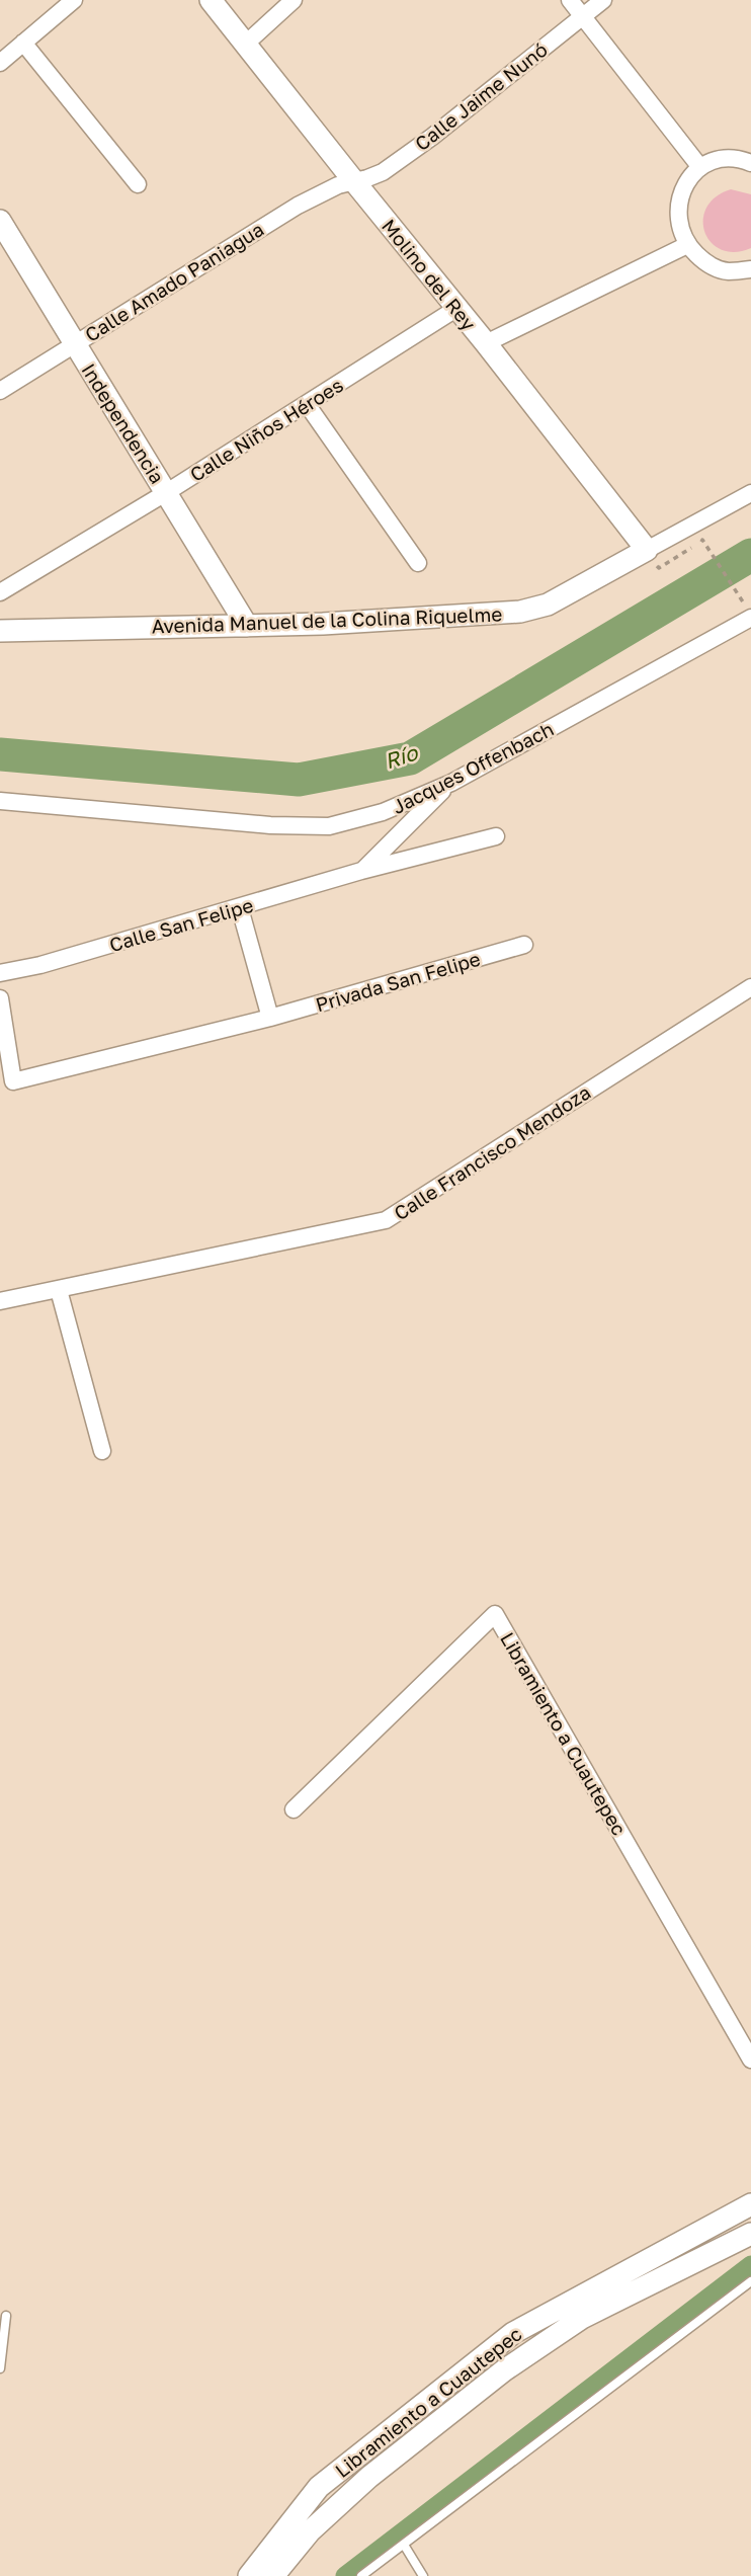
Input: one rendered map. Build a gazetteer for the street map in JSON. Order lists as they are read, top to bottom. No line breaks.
{"streets":{"street":["Calle Jaime Nunó","Molino del Rey","Calle Amado Paniagua","Independencia","Calle Niños Héroes","Avenida Manuel de la Colina Riquelme","Jacques Offenbach","Calle San Felipe","Privada San Felipe","Calle Francisco Mendoza","Libramiento a Cuautepec"]},"crossings":[["Calle Jaime Nunó","Molino del Rey"],["Calle Jaime Nunó","Calle Amado Paniagua"],["Molino del Rey","Calle Amado Paniagua"],["Molino del Rey","Calle Niños Héroes"],["Molino del Rey","Avenida Manuel de la Colina Riquelme"],["Calle Amado Paniagua","Independencia"],["Independencia","Calle Niños Héroes"],["Independencia","Avenida Manuel de la Colina Riquelme"]],"water":["Río"]}
